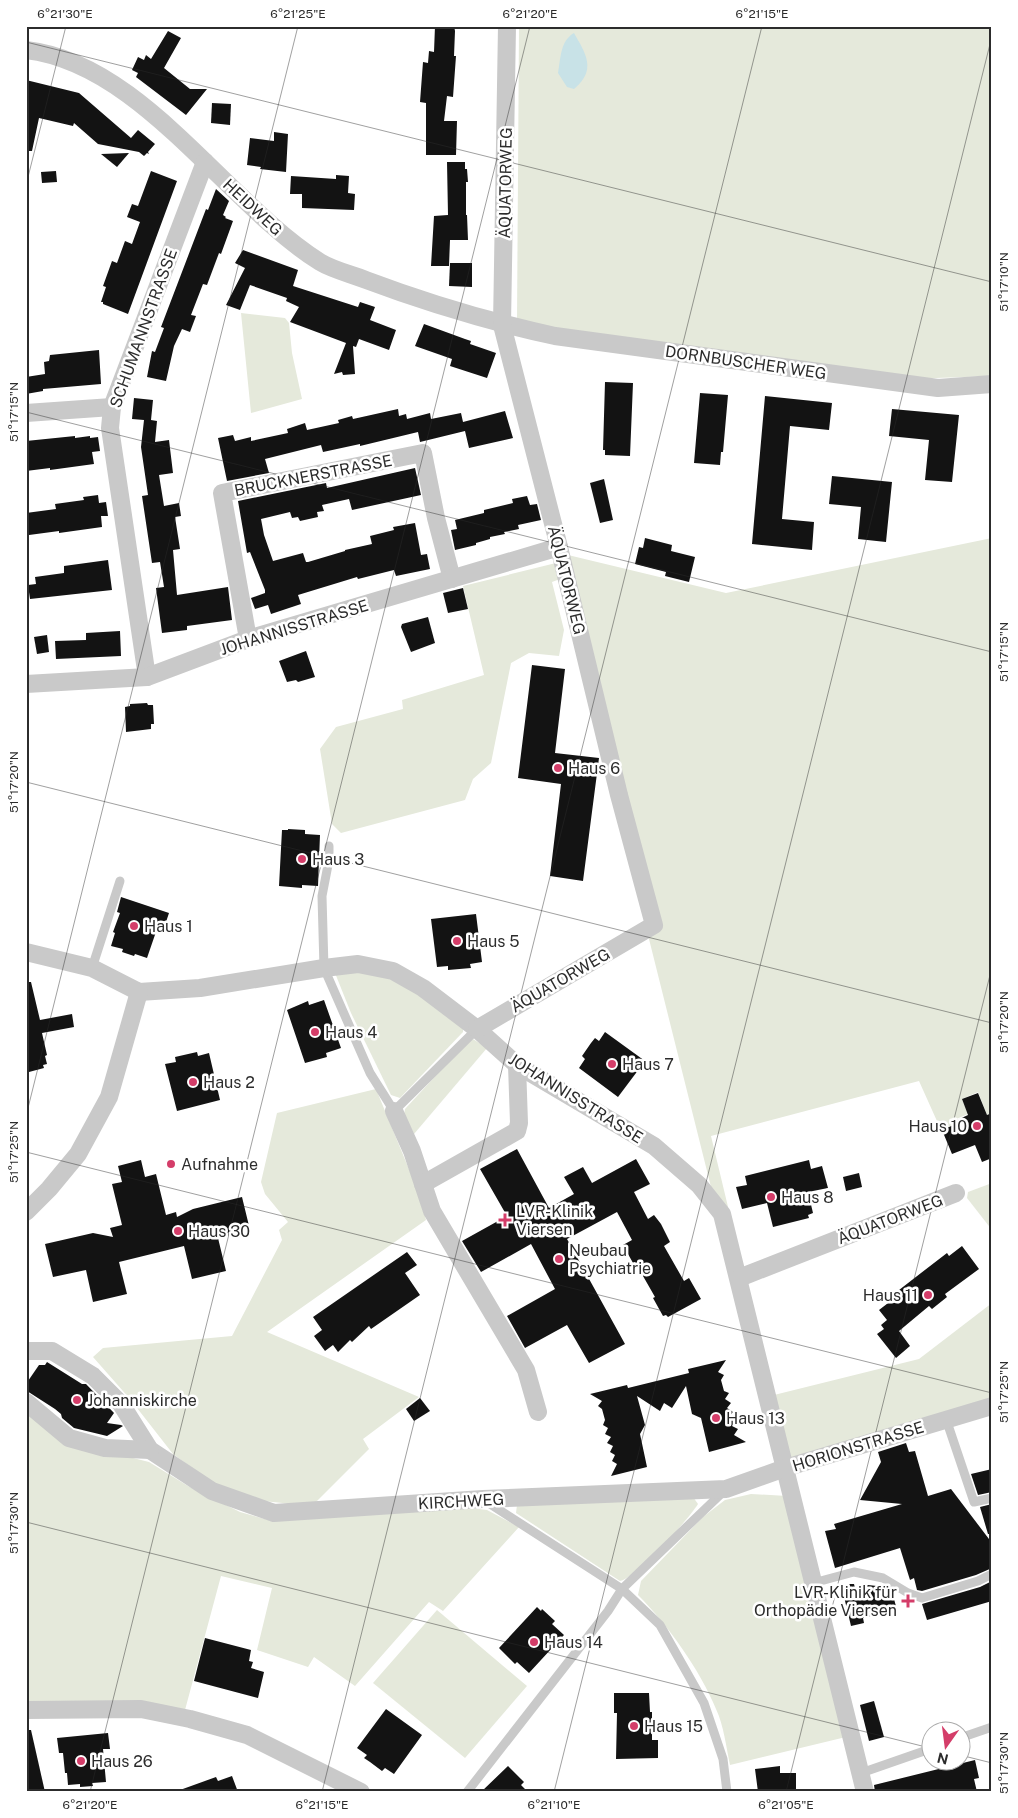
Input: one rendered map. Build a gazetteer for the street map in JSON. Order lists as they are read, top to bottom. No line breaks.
{"streets":{"street":["ÄQUATORWEG","HEIDWEG","SCHUMANNSTRASSE","DORNBUSCHER WEG","BRUCKNERSTRASSE","JOHANNISSTRASSE","HORIONSTRASSE","KIRCHWEG"]},"crossings":[["ÄQUATORWEG","HEIDWEG"],["ÄQUATORWEG","DORNBUSCHER WEG"],["ÄQUATORWEG","JOHANNISSTRASSE"],["HEIDWEG","SCHUMANNSTRASSE"],["HEIDWEG","DORNBUSCHER WEG"],["SCHUMANNSTRASSE","JOHANNISSTRASSE"],["BRUCKNERSTRASSE","JOHANNISSTRASSE"],["JOHANNISSTRASSE","HORIONSTRASSE"],["JOHANNISSTRASSE","KIRCHWEG"],["HORIONSTRASSE","KIRCHWEG"]],"places":{"other":["Haus 6","Haus 3","Haus 1","Haus 5","Haus 4","Haus 7","Haus 2","Haus 10","Aufnahme","Haus 8","Haus 30","Neubau Psychiatrie","Haus 11","Johanniskirche","Haus 13","Haus 14","Haus 15","Haus 26"],"health":["LVR-Klinik Viersen","LVR-Klinik für Orthopädie Viersen"]},"north":"bottom","coordinates":["6°21'30\"E","6°21'25\"E","6°21'20\"E","6°21'15\"E","51°17'10\"N","51°17'15\"N","51°17'20\"N","51°17'25\"N","51°17'30\"N","6°21'10\"E","6°21'05\"E"]}
